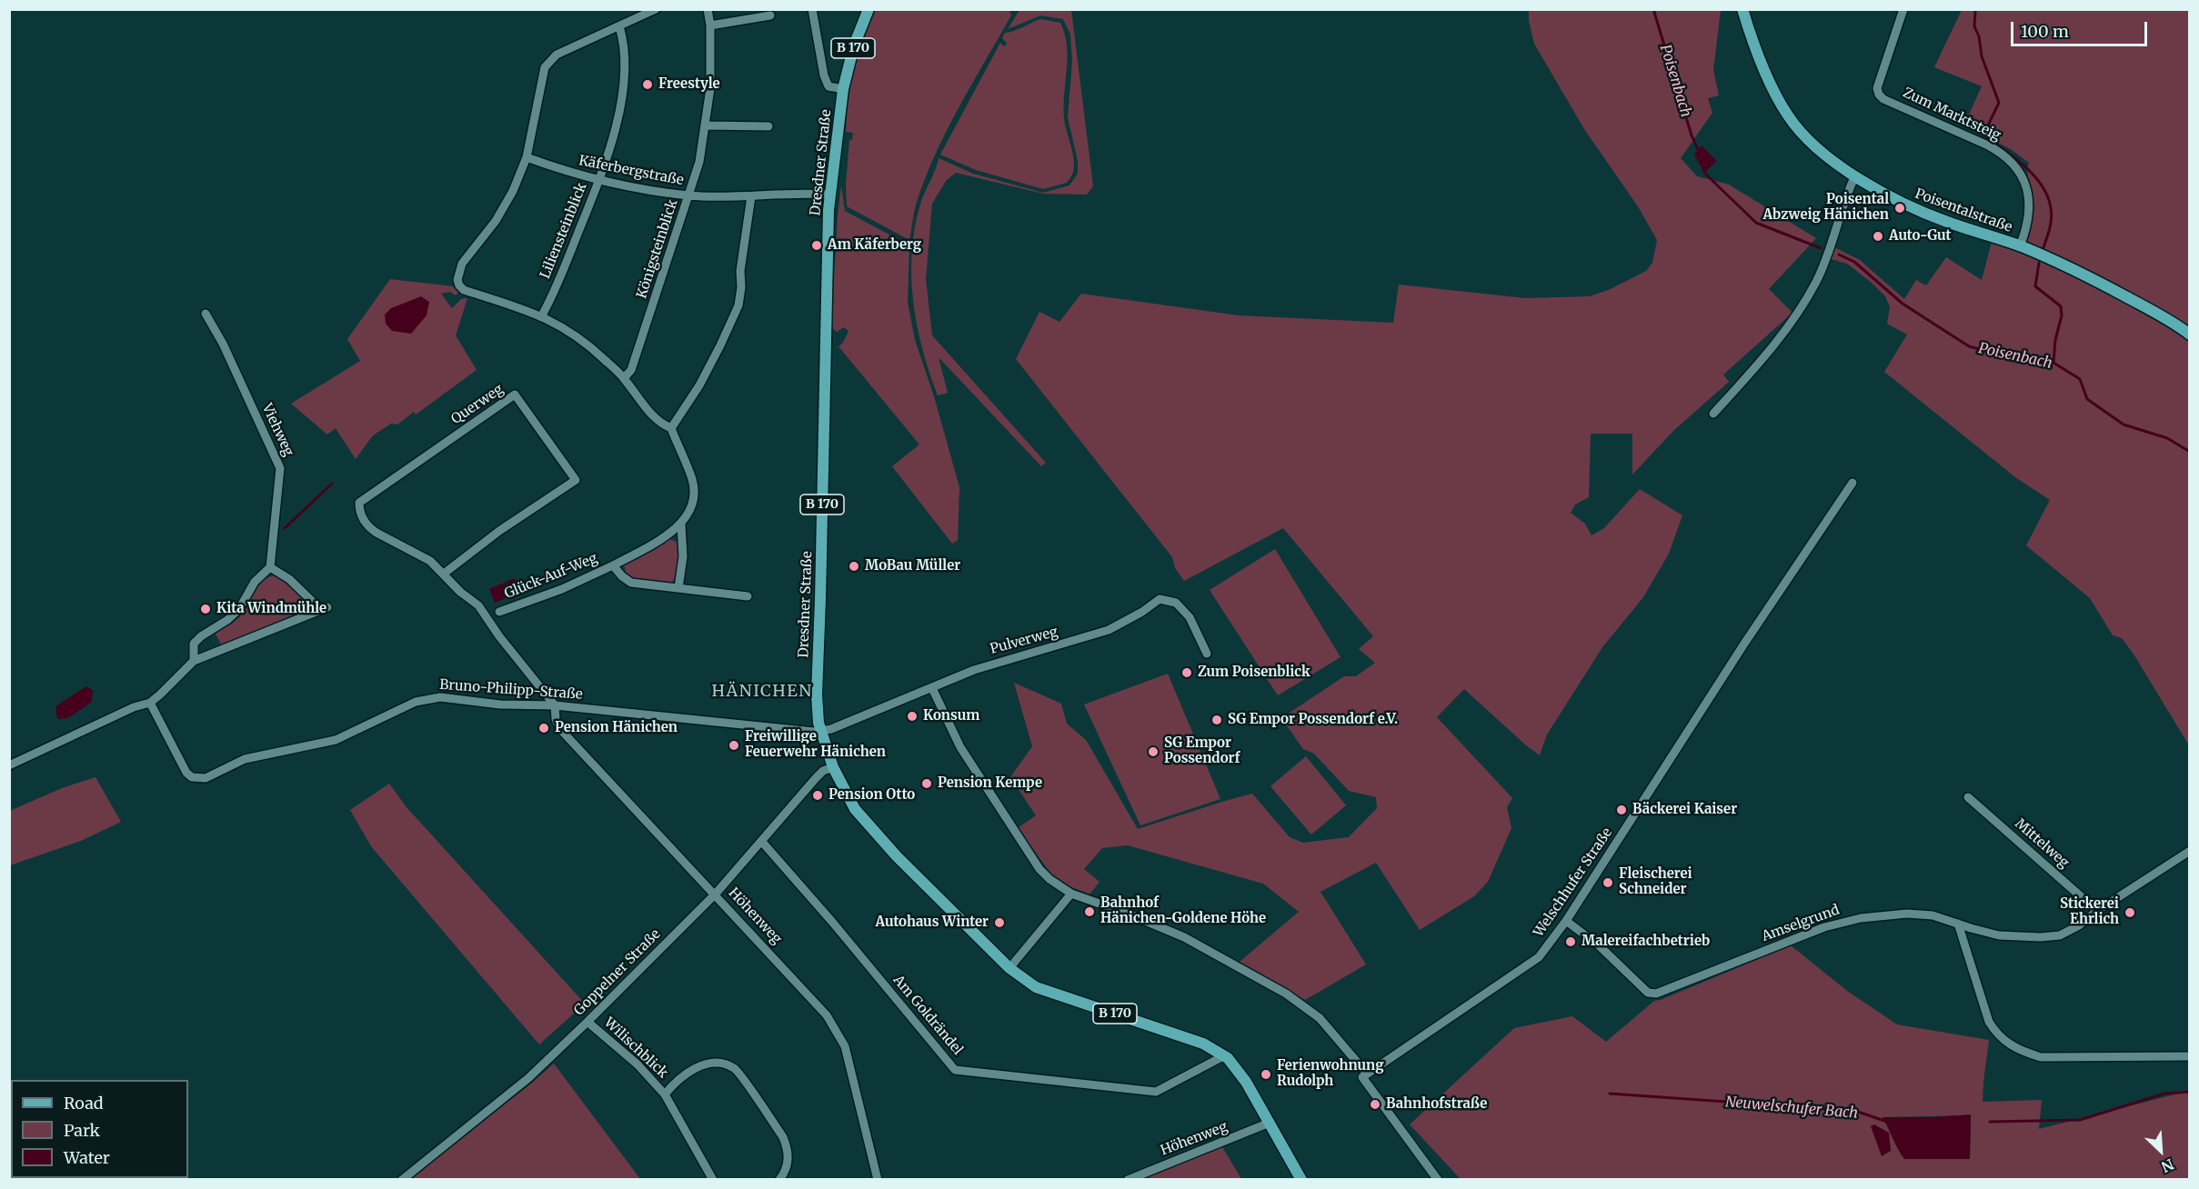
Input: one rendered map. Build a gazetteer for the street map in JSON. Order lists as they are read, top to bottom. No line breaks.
{"streets":{"main road":["B 170","Dresdner Straße","Poisentalstraße"],"street":["Zum Marktsteig","Käferbergstraße","Liliensteinblick","Königsteinblick","Querweg","Viehweg","Glück-Auf-Weg","Pulverweg","Bruno-Philipp-Straße","Mittelweg","Welschhufer Straße","Höhenweg","Amselgrund","Goppelner Straße","Am Goldrändel","Wilischblick"]},"crossings":[["B 170","Dresdner Straße"],["B 170","Höhenweg"],["B 170","Am Goldrändel"],["Zum Marktsteig","Poisentalstraße"],["Dresdner Straße","Käferbergstraße"],["Dresdner Straße","Pulverweg"],["Dresdner Straße","Bruno-Philipp-Straße"],["Dresdner Straße","Goppelner Straße"],["Dresdner Straße","Am Goldrändel"],["Käferbergstraße","Liliensteinblick"],["Käferbergstraße","Königsteinblick"],["Querweg","Bruno-Philipp-Straße"],["Querweg","Höhenweg"],["Pulverweg","Bruno-Philipp-Straße"],["Bruno-Philipp-Straße","Höhenweg"],["Welschhufer Straße","Amselgrund"],["Höhenweg","Goppelner Straße"],["Goppelner Straße","Am Goldrändel"],["Goppelner Straße","Wilischblick"]],"districts":["HÄNICHEN"],"water":["Poisenbach","Neuwelschufer Bach"],"places":["Freestyle","Poisental Abzweig Hänichen","Auto-Gut","Am Käferberg","MoBau Müller","Kita Windmühle","Zum Poisenblick","Konsum","SG Empor Possendorf e.V.","Pension Hänichen","Freiwillige Feuerwehr Hänichen","SG Empor Possendorf","Pension Kempe","Pension Otto","Bäckerei Kaiser","Fleischerei Schneider","Bahnhof Hänichen-Goldene Höhe","Stickerei Ehrlich","Autohaus Winter","Malereifachbetrieb","Ferienwohnung Rudolph","Bahnhofstraße"],"legend":["Road","Park","Water"],"scale_bar":"100 m","north":"bottom right"}
